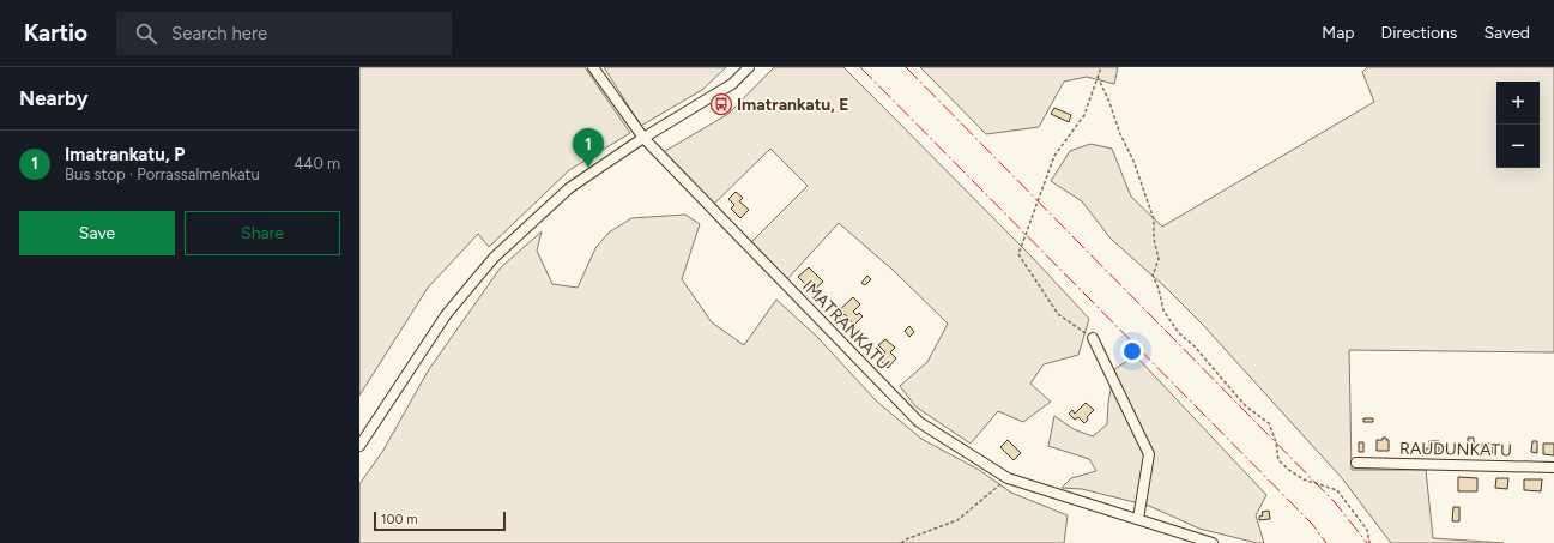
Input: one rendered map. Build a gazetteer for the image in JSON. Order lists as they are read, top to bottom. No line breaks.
{"streets":{"street":["IMATRANKATU","RAUDUNKATU"]},"places":{"bus stop":["Imatrankatu, E"]},"scale_bar":"100 m","page":{"header":"Kartio","search":"Search here","nav":["Map","Directions","Saved"],"heading":"Nearby","map_buttons":["+","−"],"pins":"1","list":[{"mark":"1","name":"Imatrankatu, P","note":"Bus stop · Porrassalmenkatu","value":"440 m"}],"buttons":["Save","Share"],"scale":"100 m"}}
